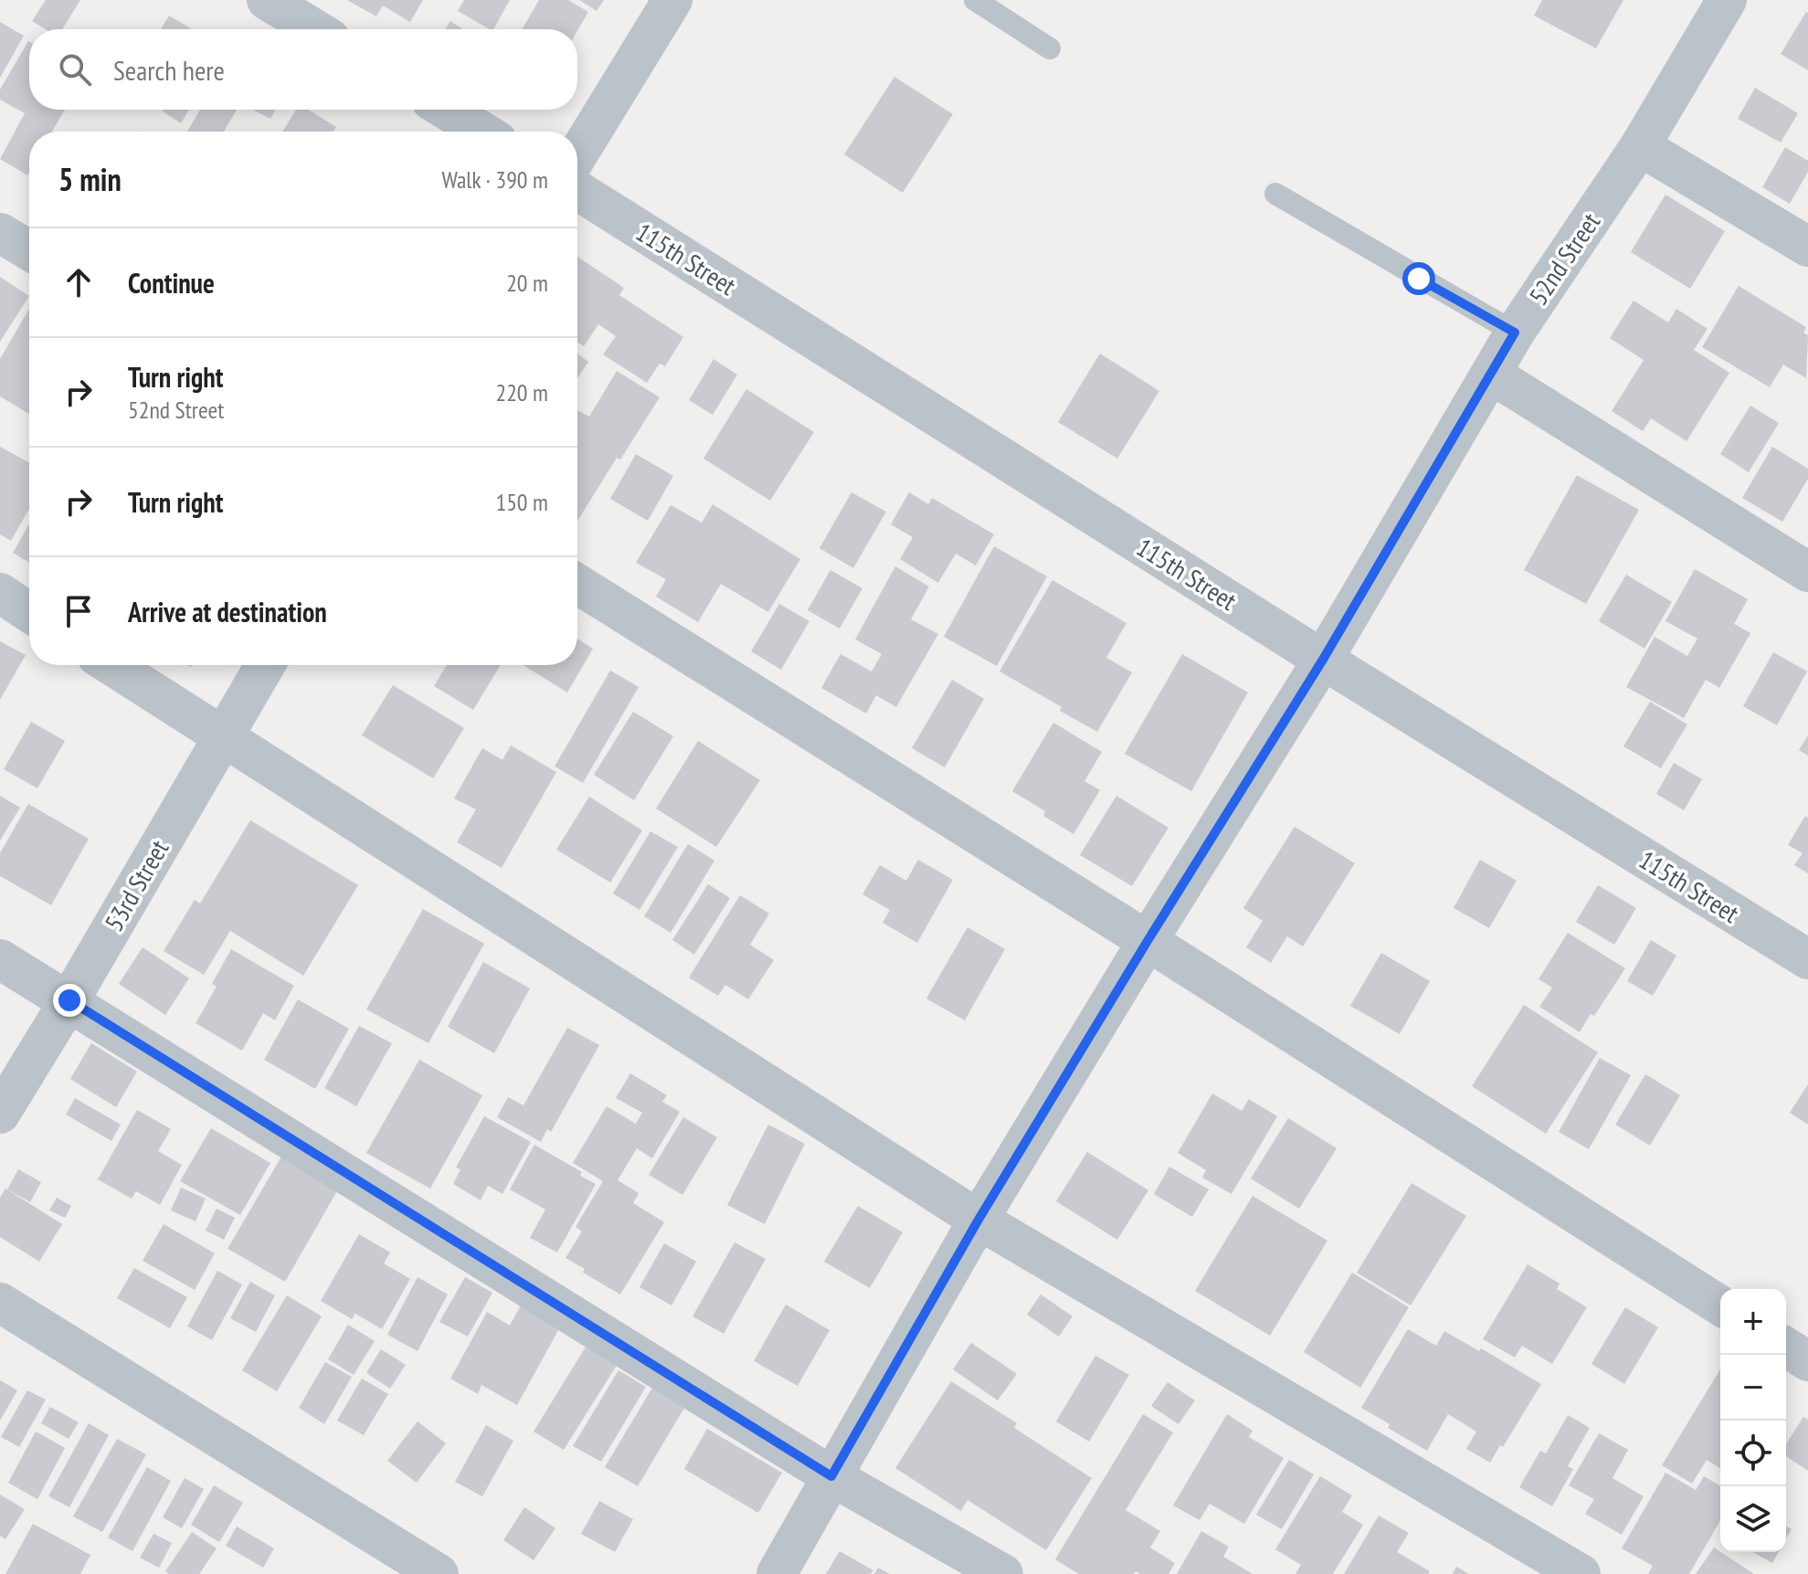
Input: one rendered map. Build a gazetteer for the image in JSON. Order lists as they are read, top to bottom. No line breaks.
{"streets":{"street":["115th Street","52nd Street","53rd Street"]},"crossings":[["115th Street","52nd Street"]],"page":{"search":"Search here","heading":["5 min","Walk · 390 m"],"list":[["Continue","20 m"],["Turn right","52nd Street","220 m"],["Turn right","150 m"],"Arrive at destination"],"map_buttons":["+","−"]}}
